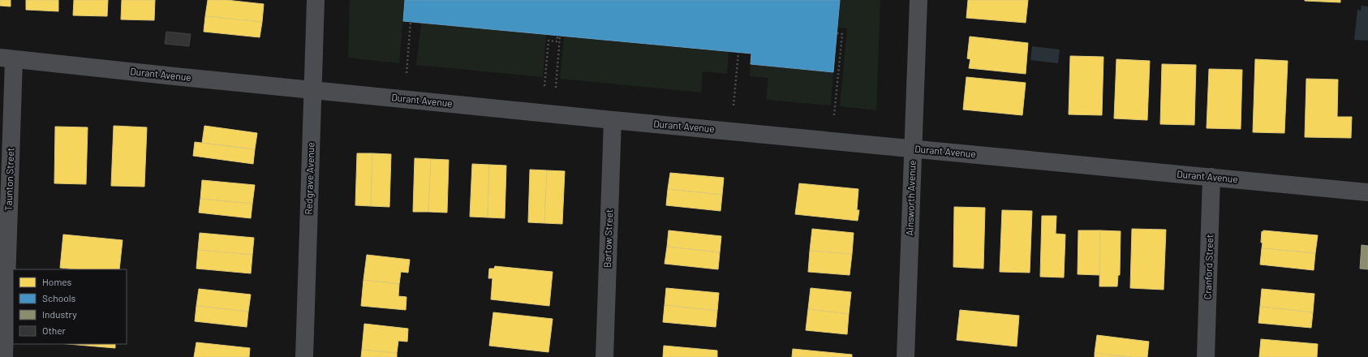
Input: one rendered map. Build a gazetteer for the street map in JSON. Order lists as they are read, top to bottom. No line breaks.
{"streets":{"street":["Durant Avenue","Redgrave Avenue","Taunton Street","Ainsworth Avenue","Bartow Street","Cranford Street"]},"crossings":[["Durant Avenue","Redgrave Avenue"],["Durant Avenue","Taunton Street"],["Durant Avenue","Ainsworth Avenue"],["Durant Avenue","Bartow Street"],["Durant Avenue","Cranford Street"]],"legend":["Homes","Schools","Industry","Other"]}
